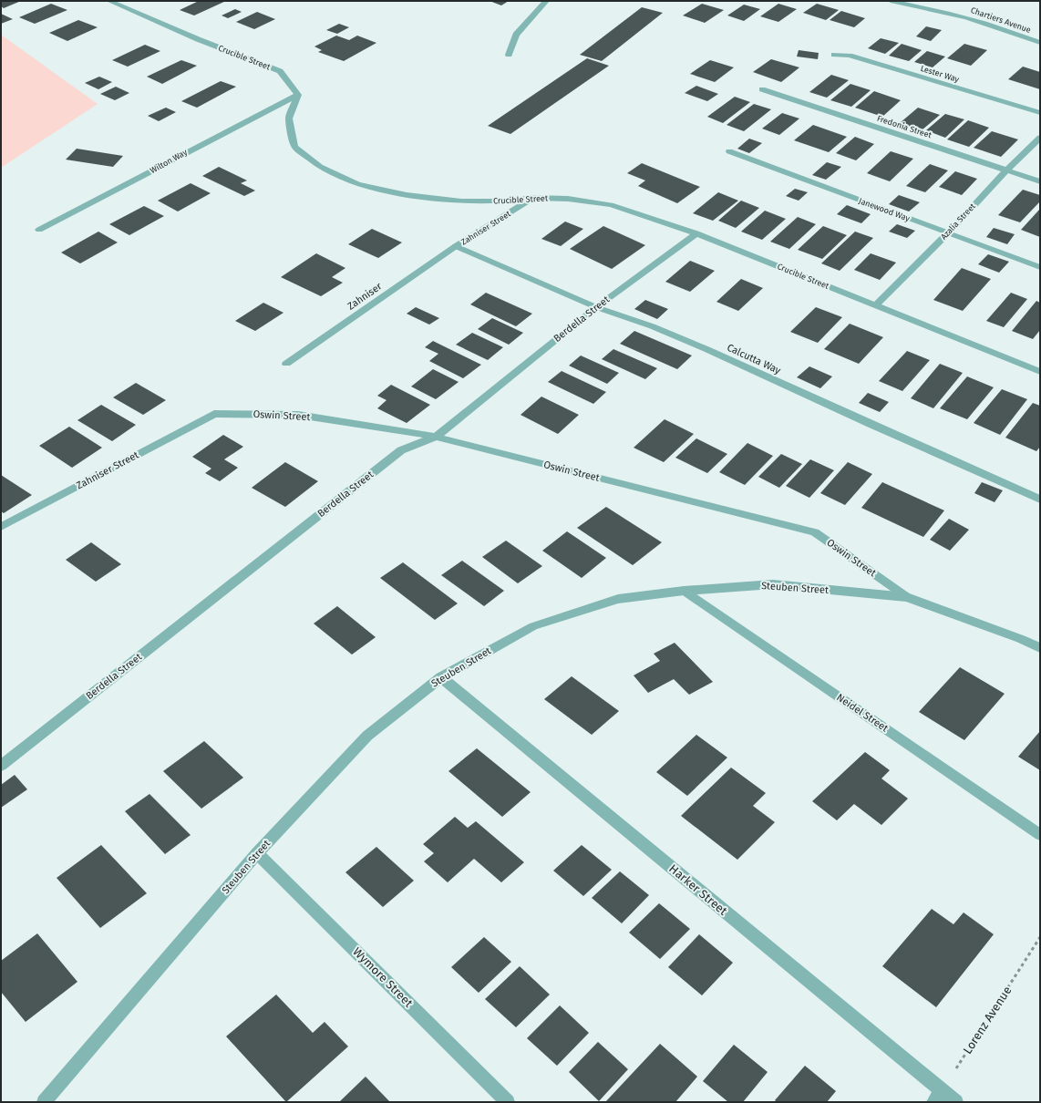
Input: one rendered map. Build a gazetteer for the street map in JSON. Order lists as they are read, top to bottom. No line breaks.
{"streets":{"street":["Chartiers Avenue","Crucible Street","Lester Way","Fredonia Street","Wilton Way","Janewood Way","Azalia Street","Zahniser Street","Zahniser","Berdella Street","Calcutta Way","Oswin Street","Steuben Street","Neidel Street","Harker Street","Wymore Street"],"path":["Lorenz Avenue"]},"crossings":[["Crucible Street","Wilton Way"],["Crucible Street","Azalia Street"],["Crucible Street","Zahniser Street"],["Crucible Street","Berdella Street"],["Fredonia Street","Azalia Street"],["Janewood Way","Azalia Street"],["Zahniser Street","Zahniser"],["Zahniser Street","Calcutta Way"],["Zahniser Street","Oswin Street"],["Zahniser","Calcutta Way"],["Berdella Street","Calcutta Way"],["Berdella Street","Oswin Street"],["Oswin Street","Steuben Street"],["Steuben Street","Neidel Street"],["Steuben Street","Harker Street"],["Steuben Street","Wymore Street"],["Harker Street","Lorenz Avenue"]]}
